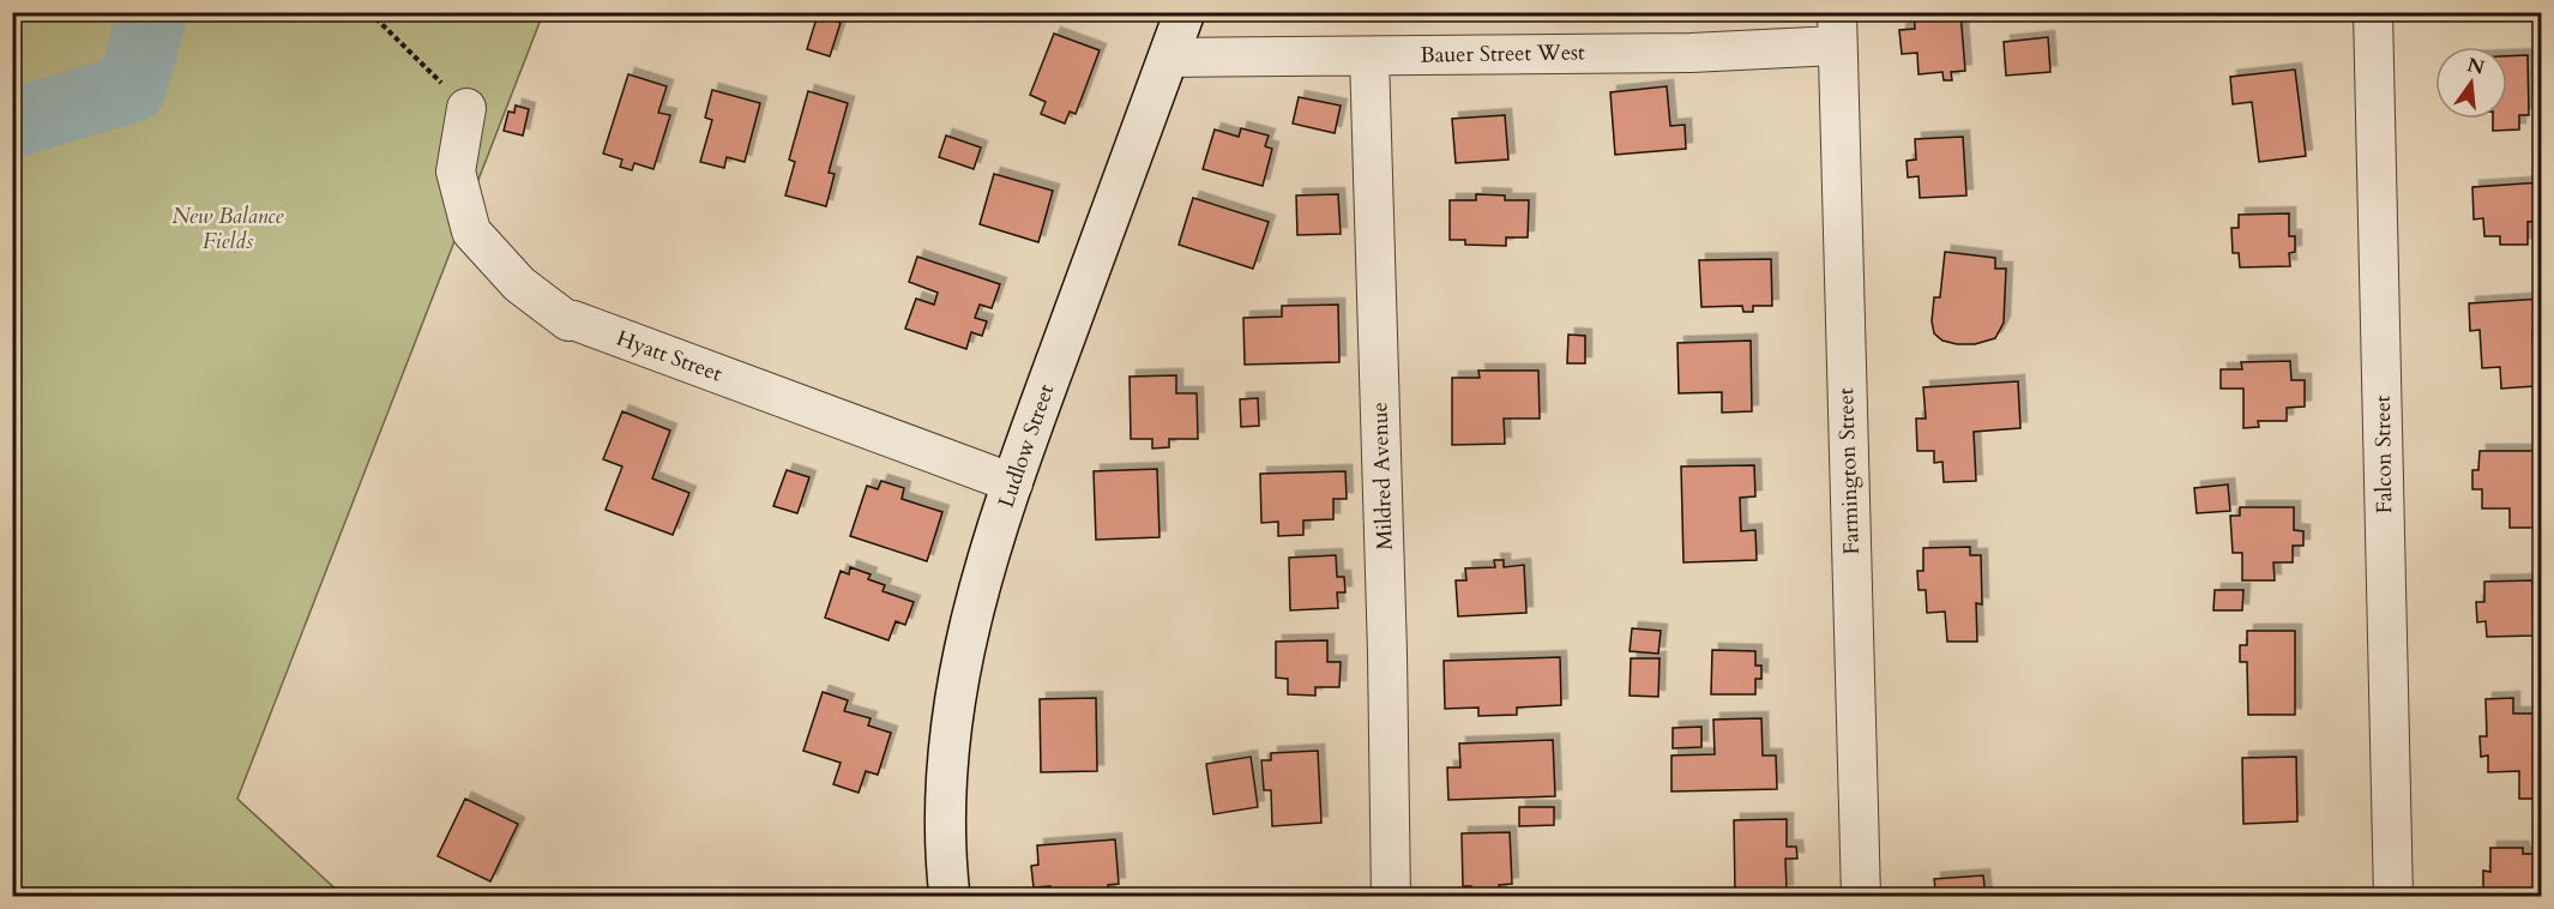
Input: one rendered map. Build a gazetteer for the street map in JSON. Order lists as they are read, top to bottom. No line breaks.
{"streets":{"street":["Bauer Street West","Hyatt Street","Ludlow Street","Falcon Street","Farmington Street","Mildred Avenue"]},"crossings":[["Bauer Street West","Ludlow Street"],["Bauer Street West","Farmington Street"],["Bauer Street West","Mildred Avenue"],["Hyatt Street","Ludlow Street"]],"parks":["New Balance Fields"],"north":"top"}
